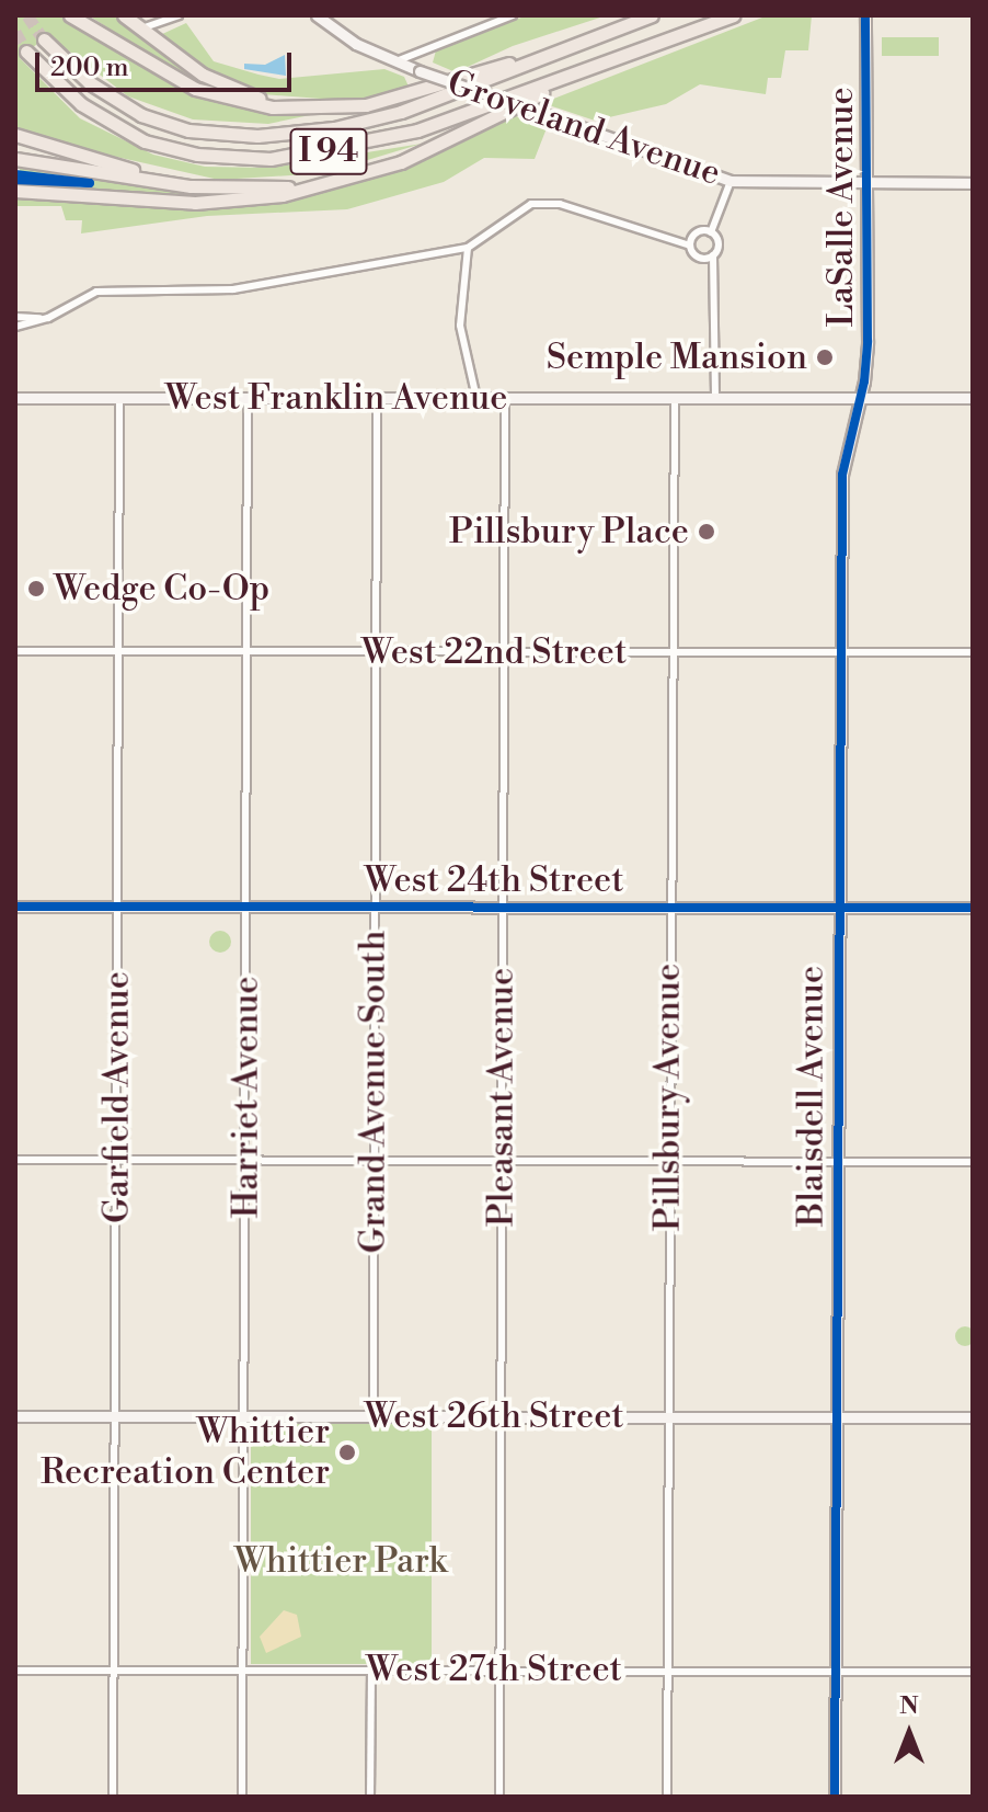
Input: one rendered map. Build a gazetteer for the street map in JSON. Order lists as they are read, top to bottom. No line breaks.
{"streets":{"highway":["I 94"],"street":["Groveland Avenue","LaSalle Avenue","West Franklin Avenue","West 22nd Street","West 24th Street","Grand Avenue South","Blaisdell Avenue","Garfield Avenue","Harriet Avenue","Pleasant Avenue","Pillsbury Avenue","West 26th Street","West 27th Street"]},"crossings":[["Groveland Avenue","LaSalle Avenue"],["LaSalle Avenue","West Franklin Avenue"],["LaSalle Avenue","Blaisdell Avenue"],["West Franklin Avenue","Grand Avenue South"],["West Franklin Avenue","Blaisdell Avenue"],["West Franklin Avenue","Garfield Avenue"],["West Franklin Avenue","Harriet Avenue"],["West Franklin Avenue","Pleasant Avenue"],["West Franklin Avenue","Pillsbury Avenue"],["West 22nd Street","Grand Avenue South"],["West 22nd Street","Blaisdell Avenue"],["West 22nd Street","Garfield Avenue"],["West 22nd Street","Harriet Avenue"],["West 22nd Street","Pleasant Avenue"],["West 22nd Street","Pillsbury Avenue"],["West 24th Street","Grand Avenue South"],["West 24th Street","Blaisdell Avenue"],["West 24th Street","Garfield Avenue"],["West 24th Street","Harriet Avenue"],["West 24th Street","Pleasant Avenue"],["West 24th Street","Pillsbury Avenue"],["Grand Avenue South","West 26th Street"],["Blaisdell Avenue","West 26th Street"],["Blaisdell Avenue","West 27th Street"],["Garfield Avenue","West 26th Street"],["Garfield Avenue","West 27th Street"],["Harriet Avenue","West 26th Street"],["Harriet Avenue","West 27th Street"],["Pleasant Avenue","West 26th Street"],["Pleasant Avenue","West 27th Street"],["Pillsbury Avenue","West 26th Street"],["Pillsbury Avenue","West 27th Street"]],"parks":["Whittier Park"],"places":["Semple Mansion","Pillsbury Place","Wedge Co-Op","Whittier Recreation Center"],"scale_bar":"200 m","north":"top"}
